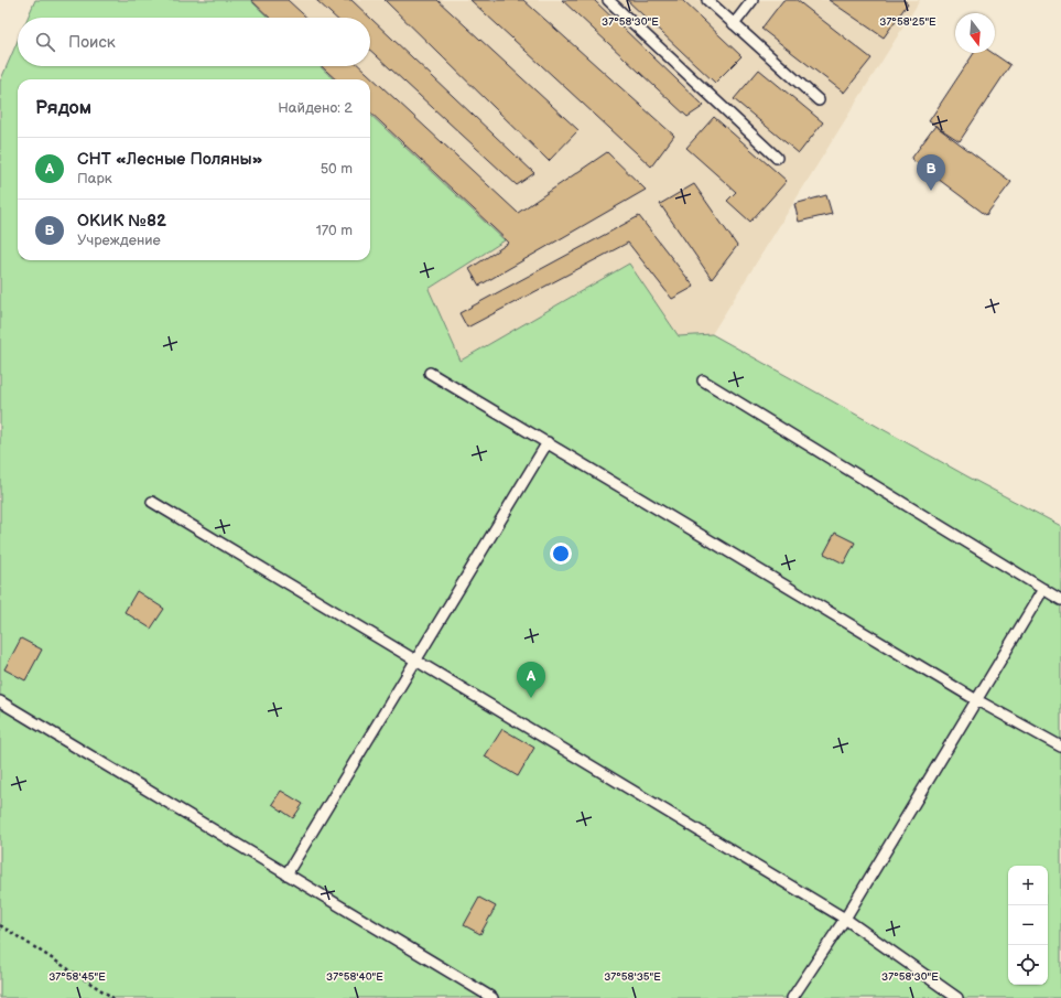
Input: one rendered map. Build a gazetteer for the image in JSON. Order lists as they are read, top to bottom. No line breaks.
{"north":"bottom","page":{"search":"Поиск","heading":["Рядом","Найдено: 2"],"list":[{"mark":"A","name":"СНТ «Лесные Поляны»","note":"Парк","value":"50 m"},{"mark":"B","name":"ОКИК №82","note":"Учреждение","value":"170 m"}],"pins":["B","A"],"map_buttons":["+","−"]},"coordinates":["37°58'30\"E","37°58'25\"E","37°58'45\"E","37°58'40\"E","37°58'35\"E"]}
